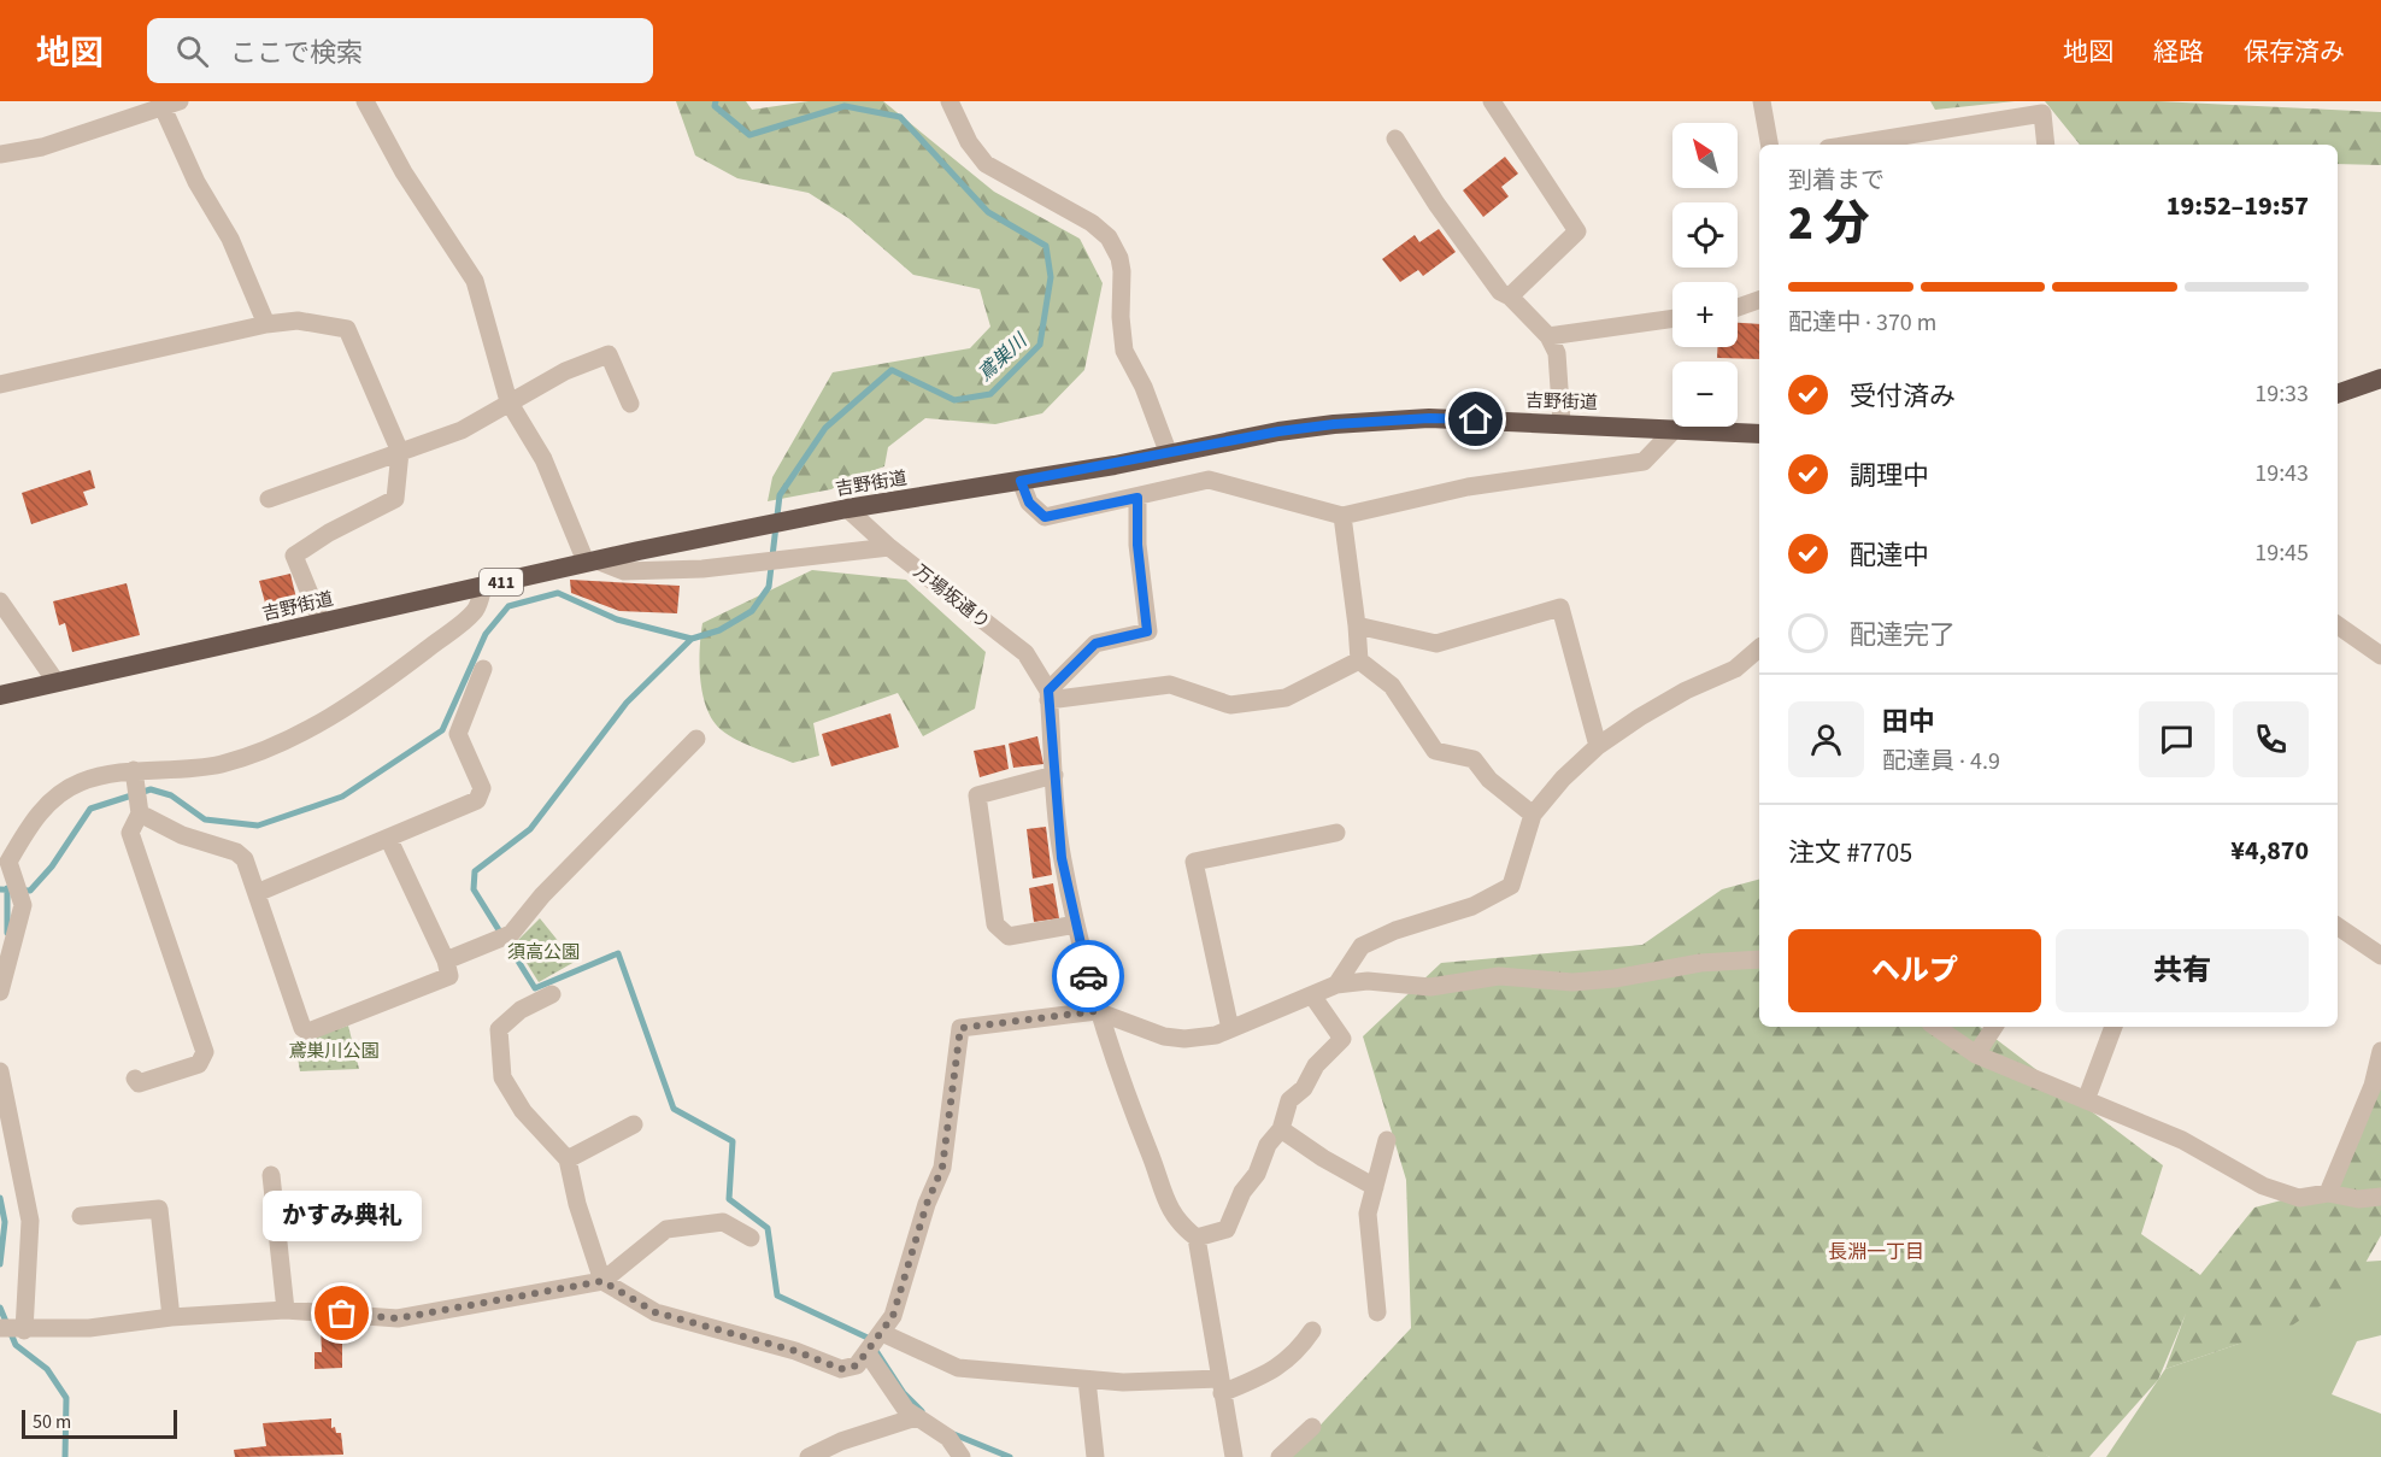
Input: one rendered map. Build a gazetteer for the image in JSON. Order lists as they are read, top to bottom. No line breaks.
{"streets":{"highway":["吉野街道","411"],"street":["万場坂通り"]},"crossings":[["吉野街道","万場坂通り"]],"districts":["長淵一丁目"],"water":["鳶巣川"],"parks":["須高公園","鳶巣川公園"],"places":["かすみ典礼"],"scale_bar":"50 m","north":"top left","page":{"header":"地図","search":"ここで検索","nav":["地図","経路","保存済み"],"map_buttons":["+","−"],"heading":["2 分","到着まで","19:52–19:57"],"panel":["田中","配達員 · 4.9","注文 #7705","¥4,870"],"bar":"配達中 · 370 m","list":[["受付済み","19:33"],["調理中","19:43"],["配達中","19:45"],"配達完了"],"buttons":["ヘルプ","共有"],"bubble":"かすみ典礼","scale":"50 m"}}
